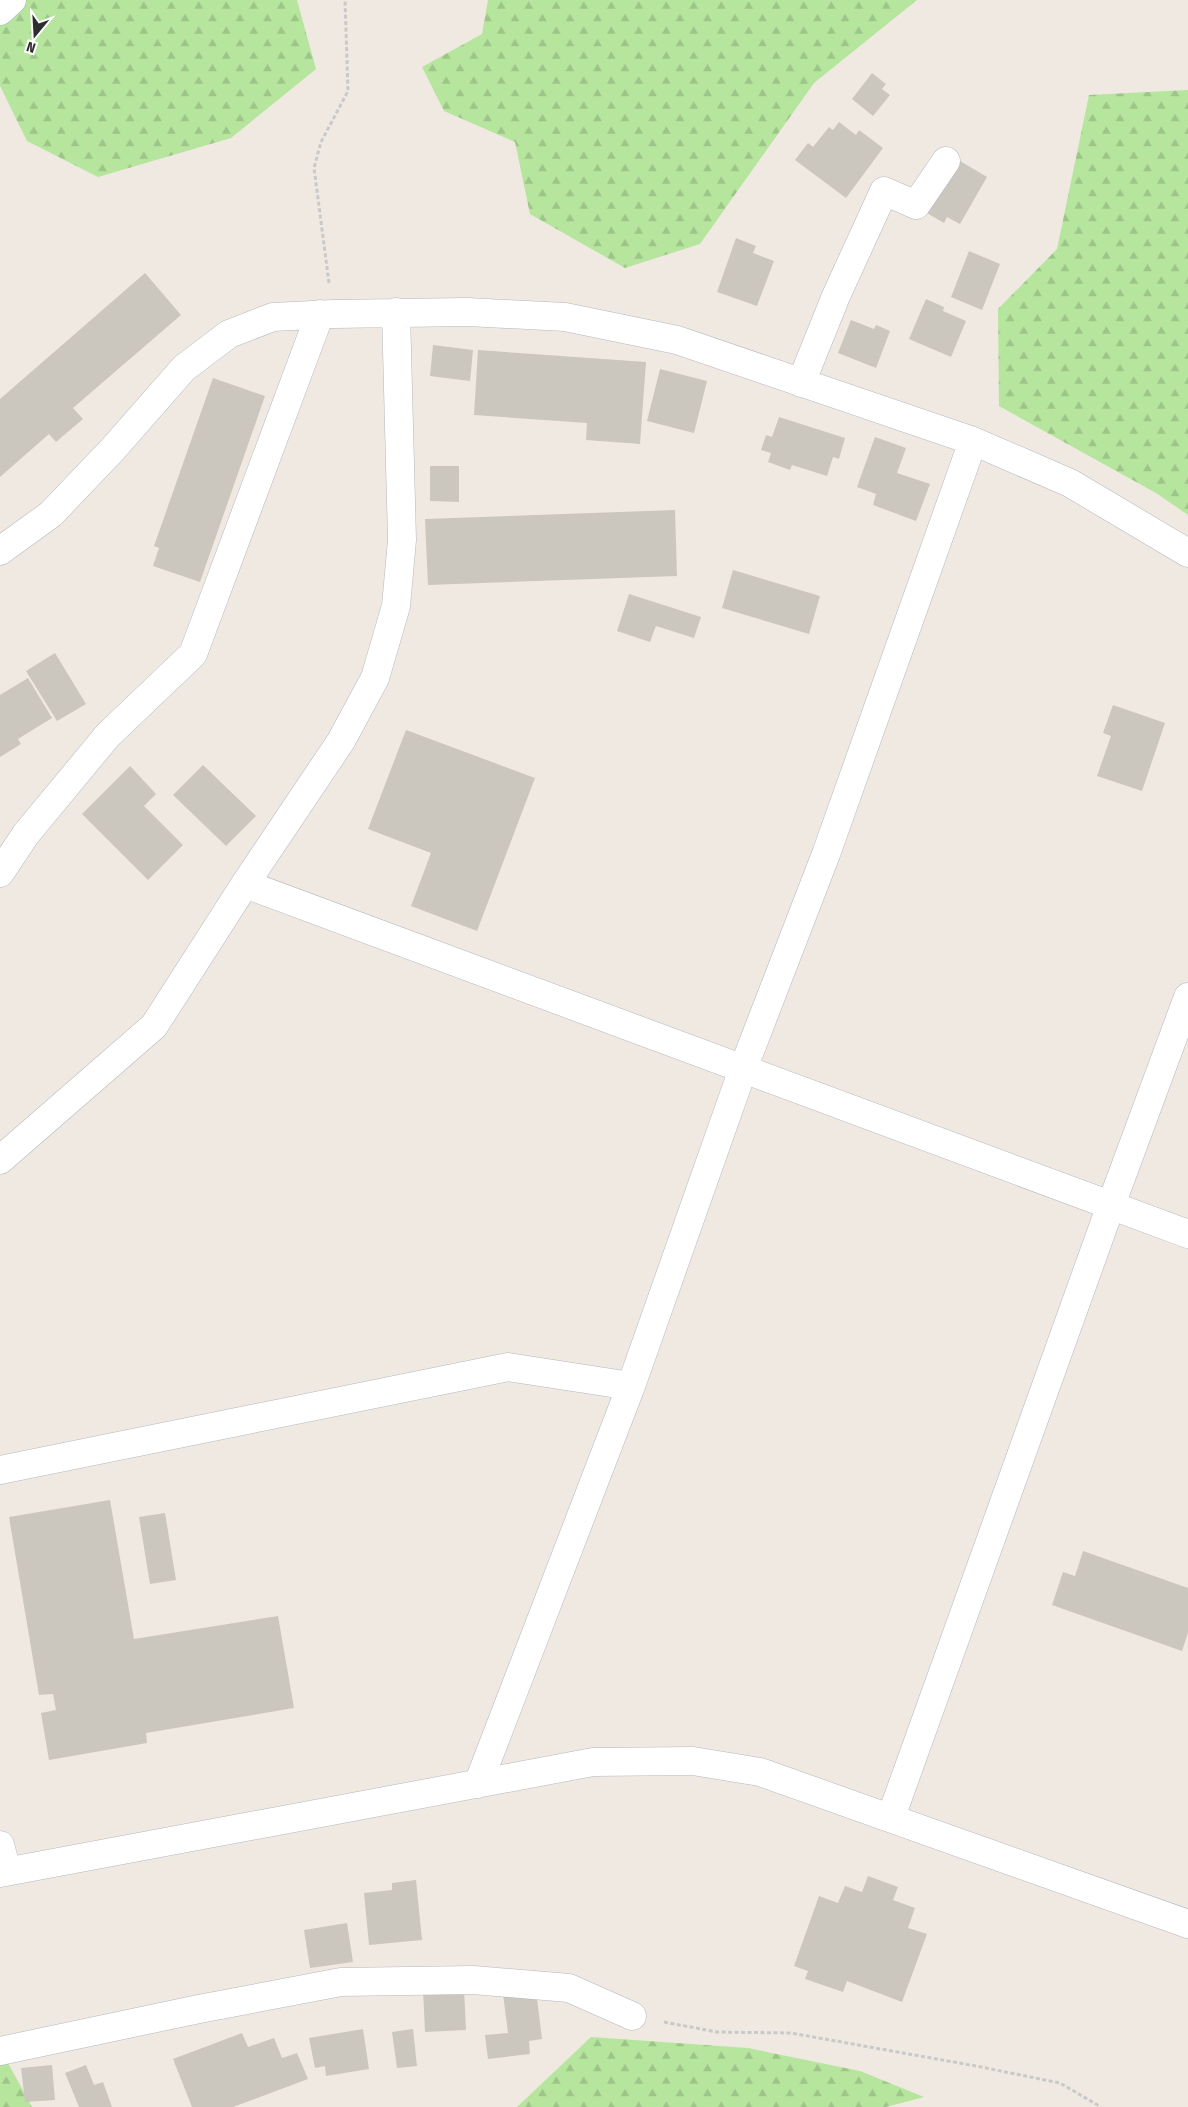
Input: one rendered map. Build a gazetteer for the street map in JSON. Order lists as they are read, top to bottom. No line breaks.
{"north":"bottom"}
